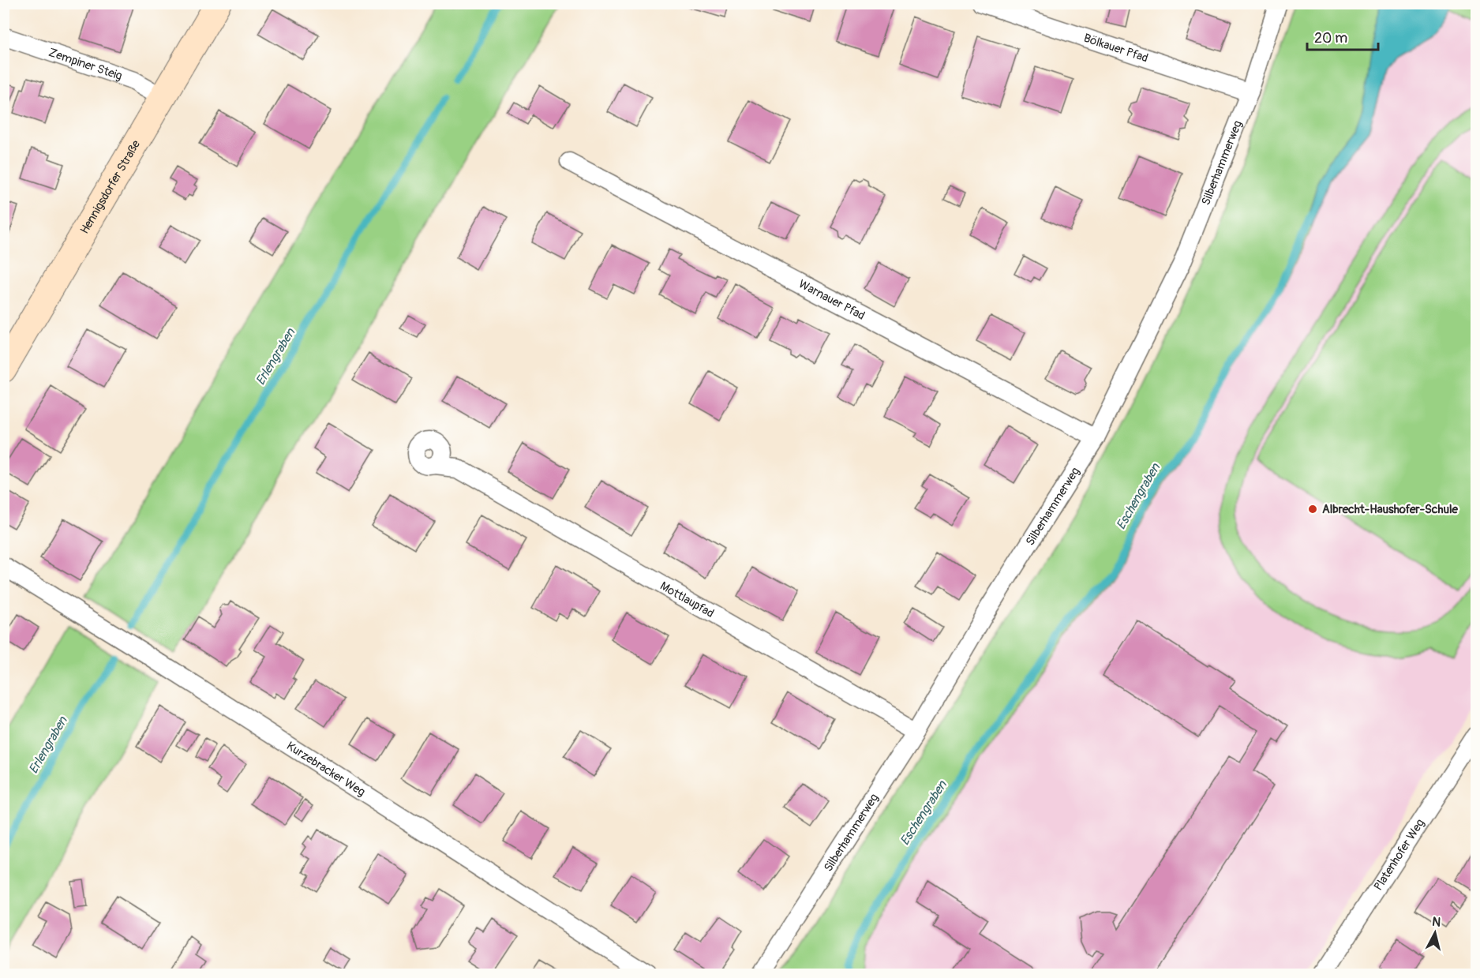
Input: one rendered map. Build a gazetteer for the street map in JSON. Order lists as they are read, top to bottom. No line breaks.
{"streets":{"main road":["Hennigsdorfer Straße"],"street":["Bölkauer Pfad","Zempiner Steig","Silberhammerweg","Warnauer Pfad","Mottlaupfad","Kurzebracker Weg","Platenhofer Weg"]},"crossings":[["Bölkauer Pfad","Silberhammerweg"],["Zempiner Steig","Hennigsdorfer Straße"],["Silberhammerweg","Warnauer Pfad"],["Silberhammerweg","Mottlaupfad"]],"water":["Erlengraben","Eschengraben"],"places":["Albrecht-Haushofer-Schule"],"scale_bar":"20 m","north":"top"}
